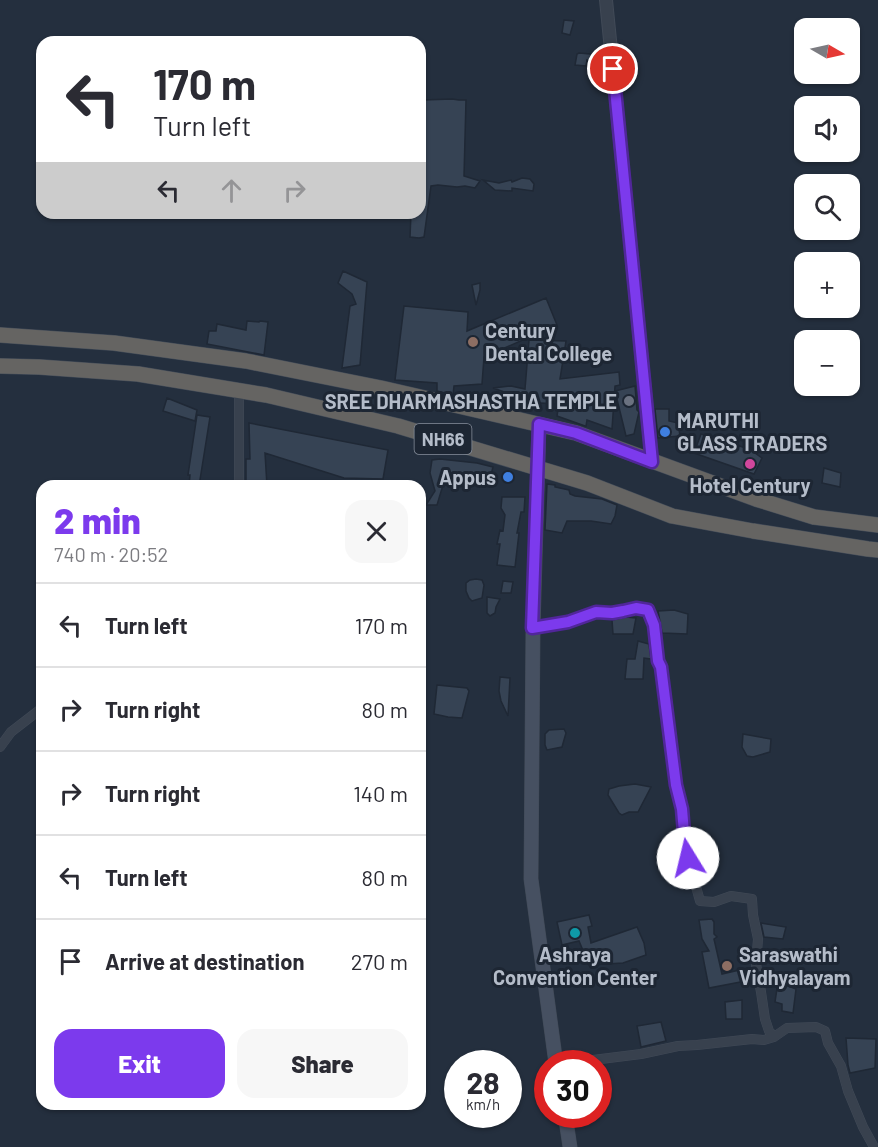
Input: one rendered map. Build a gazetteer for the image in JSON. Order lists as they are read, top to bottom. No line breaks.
{"streets":{"highway":["NH66"]},"places":["Century Dental College","SREE DHARMASHASTHA TEMPLE","MARUTHI GLASS TRADERS","Hotel Century","Appus","Ashraya Convention Center","Saraswathi Vidhyalayam"],"north":"right","page":{"map_buttons":["+","−"],"turn":["170 m","Turn left"],"heading":["2 min","740 m · 20:52"],"list":[{"name":"Turn left","value":"170 m"},{"name":"Turn right","value":"80 m"},{"name":"Turn right","value":"140 m"},{"name":"Turn left","value":"80 m"},{"name":"Arrive at destination","value":"270 m"}],"buttons":["Exit","Share"],"speed":"28 km/h","limit":"30"}}
